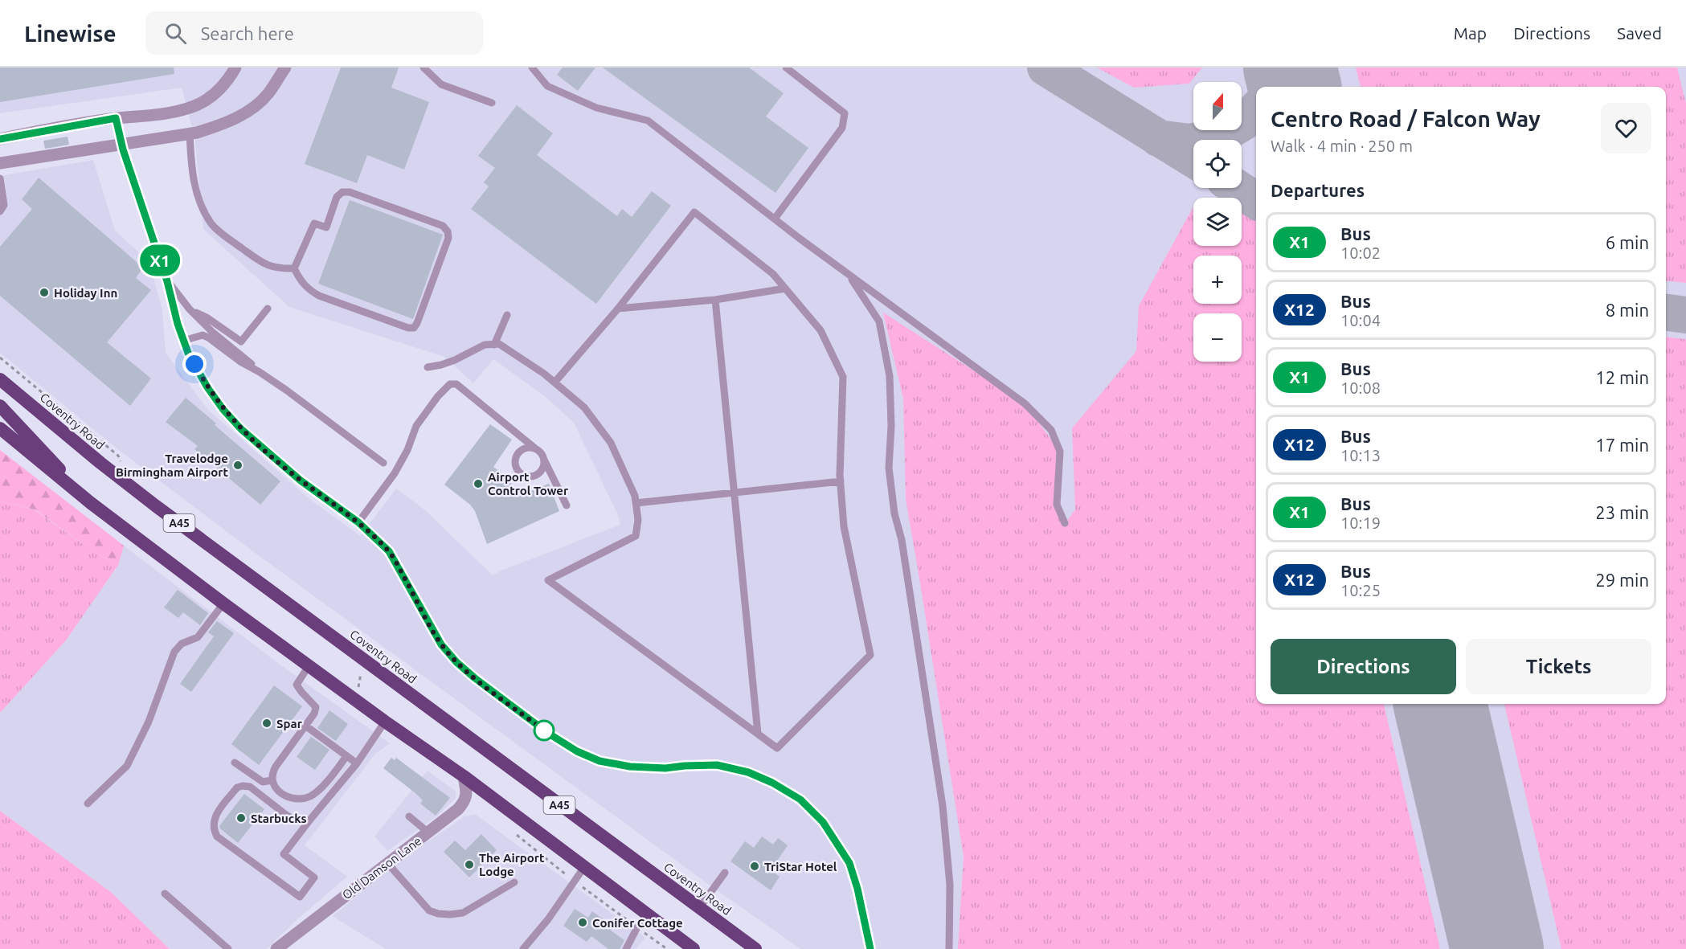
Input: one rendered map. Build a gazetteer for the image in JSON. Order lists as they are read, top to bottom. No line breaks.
{"streets":{"highway":["Coventry Road","A45"],"street":["Old Damson Lane"]},"crossings":[["A45","Old Damson Lane"]],"places":["Holiday Inn","Travelodge Birmingham Airport","Airport Control Tower","Spar","Starbucks","The Airport Lodge","TriStar Hotel","Conifer Cottage"],"lines":["bus line X1"],"north":"top","page":{"header":"Linewise","search":"Search here","nav":["Map","Directions","Saved"],"on_map":"X1","map_buttons":["+","−"],"heading":[["Centro Road / Falcon Way","Walk · 4 min · 250 m"],"Departures"],"list":[{"mark":"X1","name":"Bus","note":"10:02","value":"6 min"},{"mark":"X12","name":"Bus","note":"10:04","value":"8 min"},{"mark":"X1","name":"Bus","note":"10:08","value":"12 min"},{"mark":"X12","name":"Bus","note":"10:13","value":"17 min"},{"mark":"X1","name":"Bus","note":"10:19","value":"23 min"},{"mark":"X12","name":"Bus","note":"10:25","value":"29 min"}],"buttons":["Directions","Tickets"]}}
